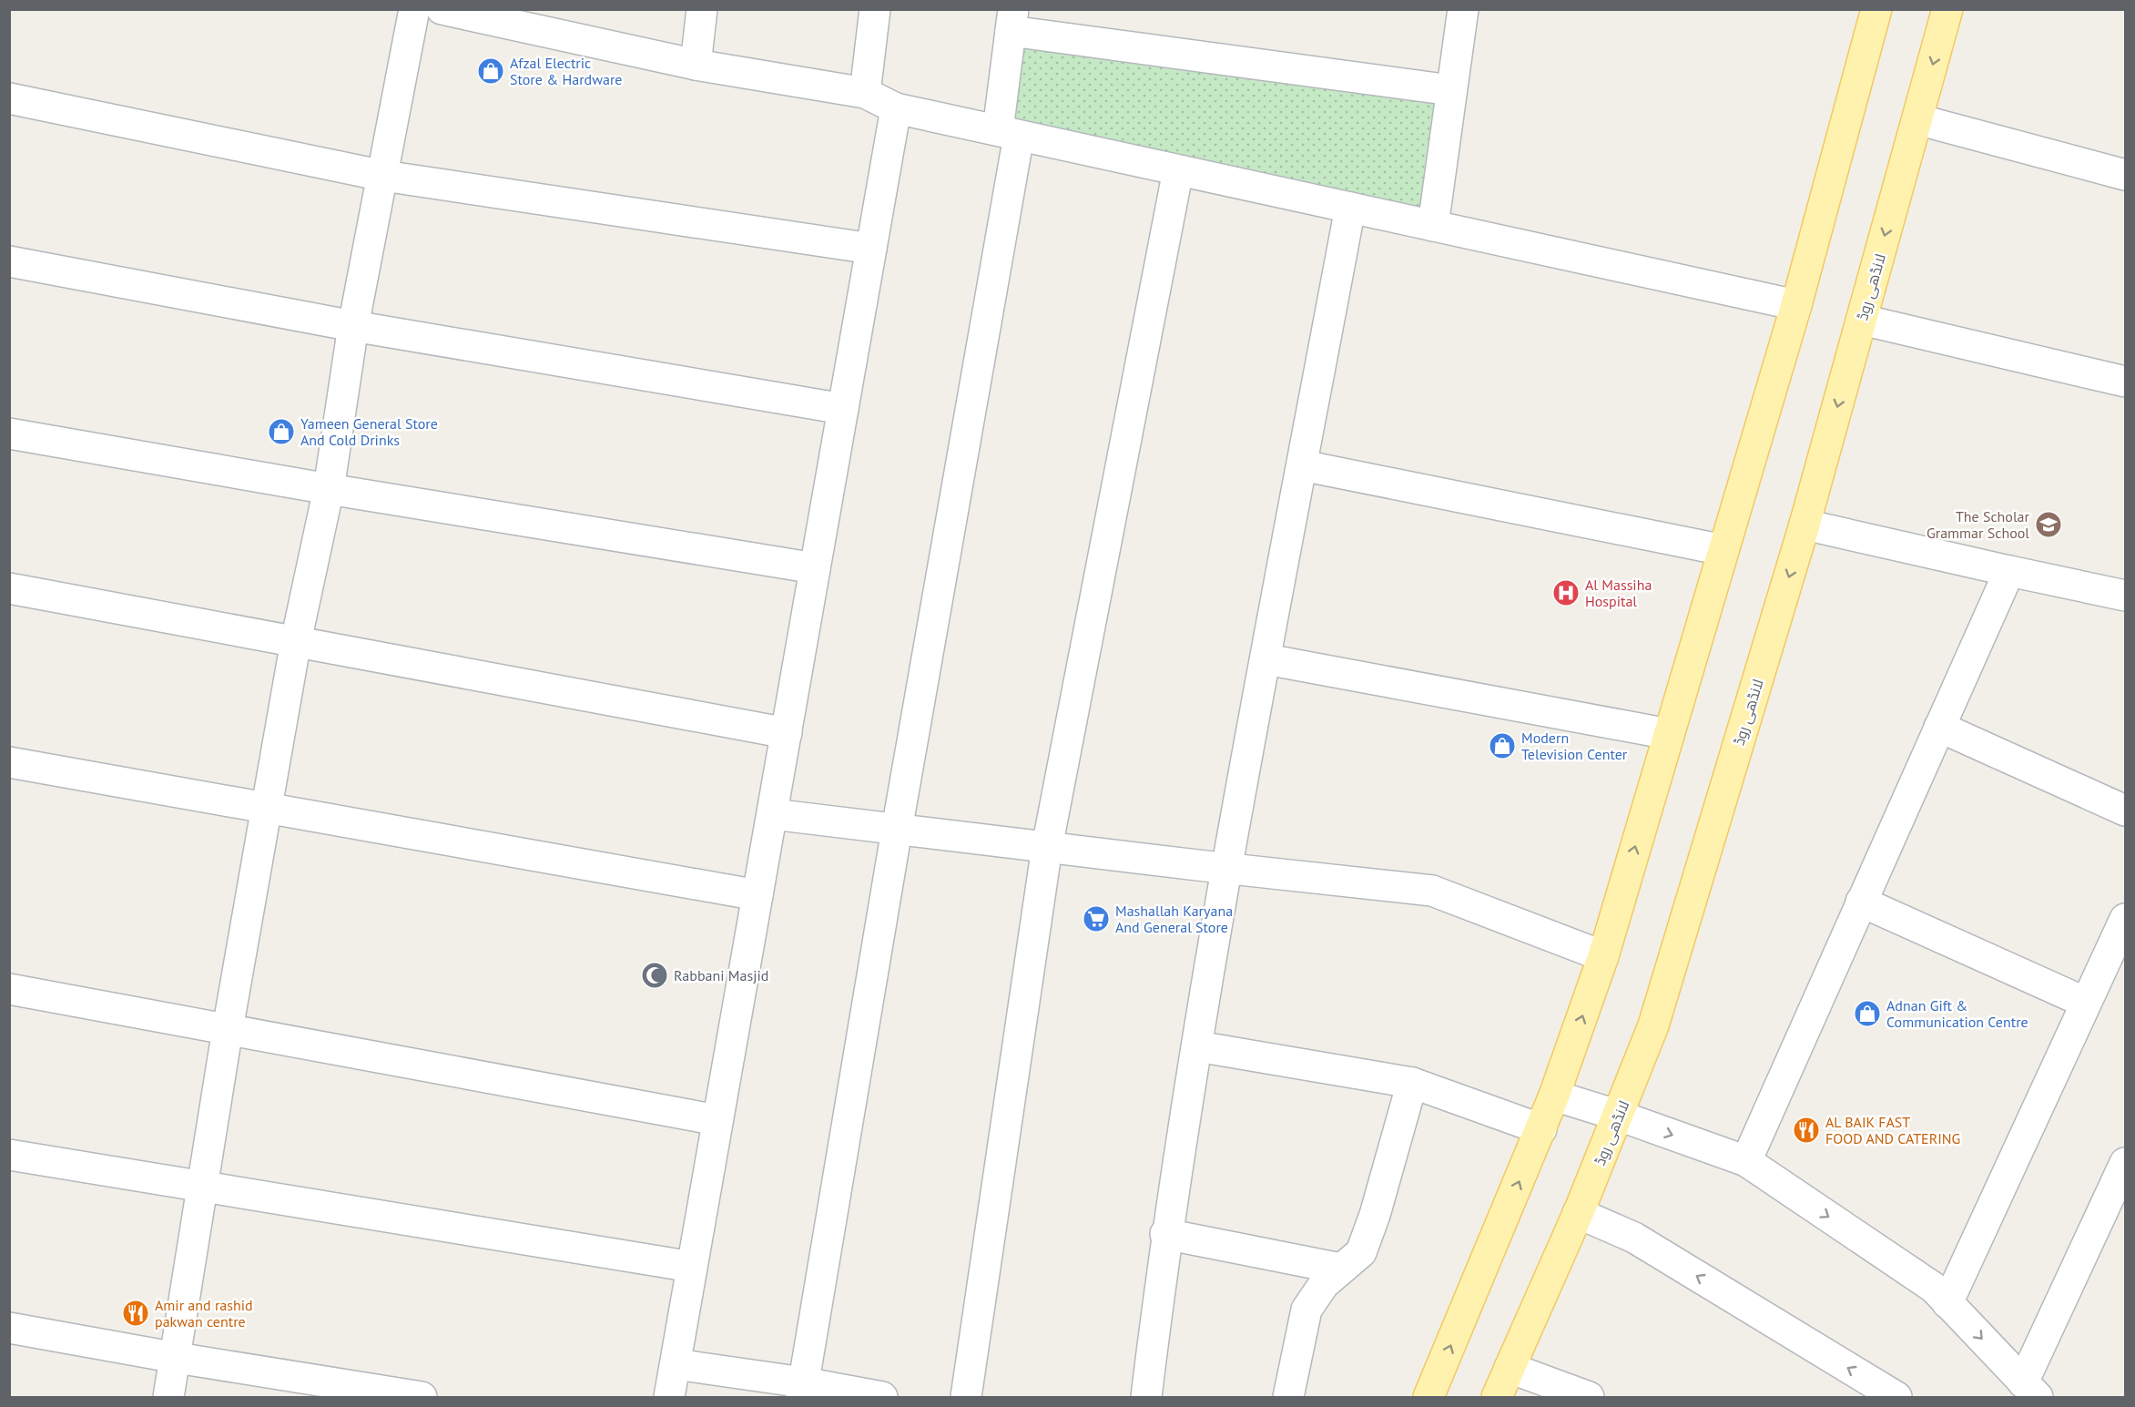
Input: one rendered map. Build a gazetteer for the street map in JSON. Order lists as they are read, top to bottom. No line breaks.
{"streets":{"main road":["لانڈھی روڈ"]},"places":{"shop":["Afzal Electric Store & Hardware","Yameen General Store And Cold Drinks","Modern Television Center","Adnan Gift & Communication Centre"],"school or university":["The Scholar Grammar School"],"hospital":["Al Massiha Hospital"],"supermarket":["Mashallah Karyana And General Store"],"mosque":["Rabbani Masjid"],"restaurant":["AL BAIK FAST FOOD AND CATERING","Amir and rashid pakwan centre"]}}
